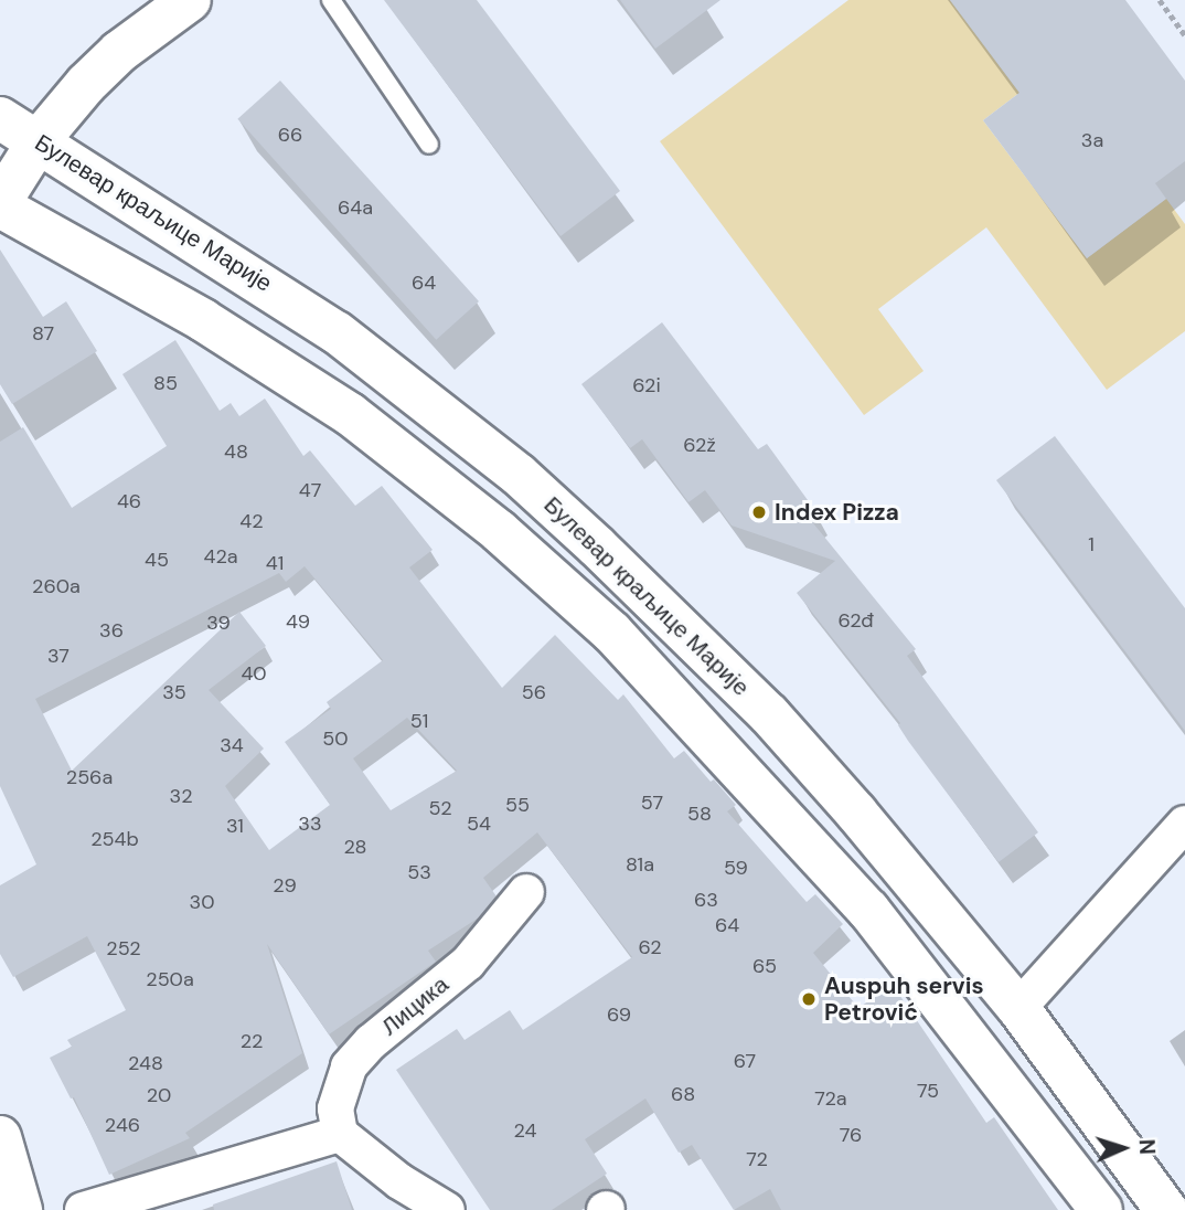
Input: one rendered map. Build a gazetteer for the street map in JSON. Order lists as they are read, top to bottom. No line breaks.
{"streets":{"main road":["Булевар краљице Марије"],"street":["Лицика"]},"places":["Index Pizza","Auspuh servis Petrović"],"house_numbers":["66","3a","64a","64","87","85","62i","62ž","48","47","46","42","1","42a","45","41","260a","62đ","49","39","36","37","40","35","56","51","50","34","256a","32","57","55","52","58","33","54","31","254b","28","81a","59","53","29","63","30","64","62","252","65","250a","69","22","67","248","75","68","20","72a","246","24","76","72"],"north":"right"}
